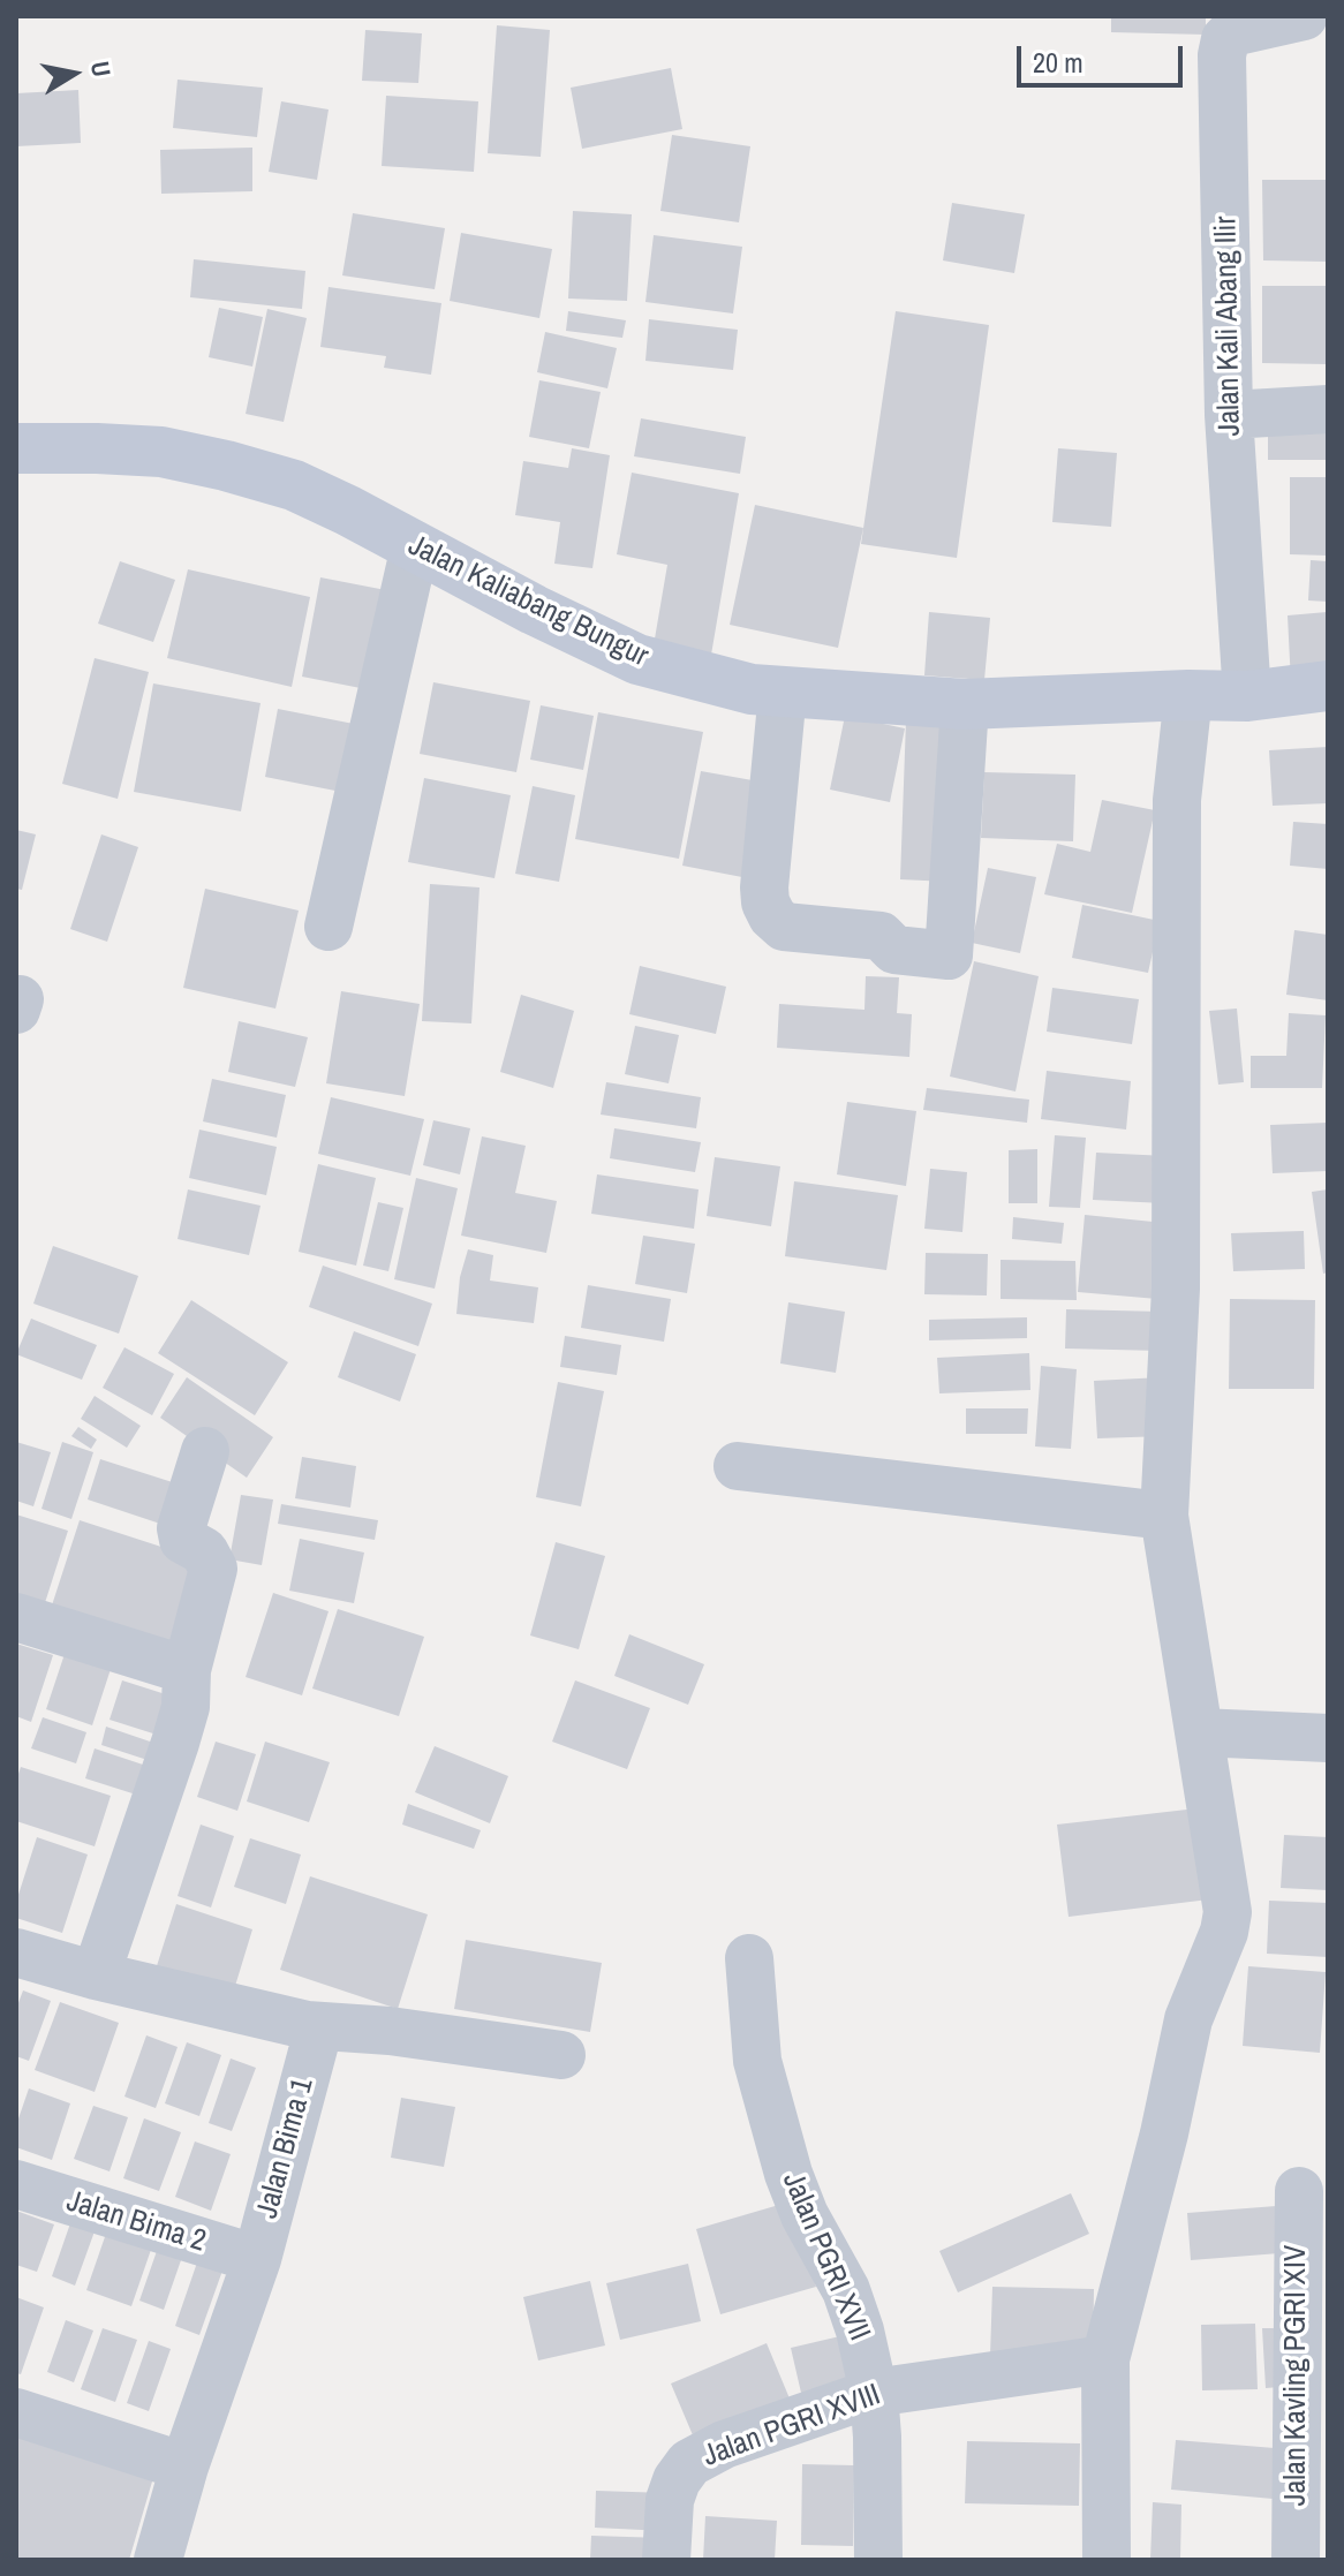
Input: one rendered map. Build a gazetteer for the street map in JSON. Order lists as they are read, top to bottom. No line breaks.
{"streets":{"street":["Jalan Kali Abang Ilir","Jalan Kaliabang Bungur","Jalan Bima 1","Jalan Bima 2","Jalan PGRI XVII","Jalan Kavling PGRI XIV","Jalan PGRI XVIII"]},"crossings":[["Jalan Kali Abang Ilir","Jalan Kaliabang Bungur"],["Jalan Bima 1","Jalan Bima 2"],["Jalan PGRI XVII","Jalan PGRI XVIII"]],"scale_bar":"20 m","north":"right"}
